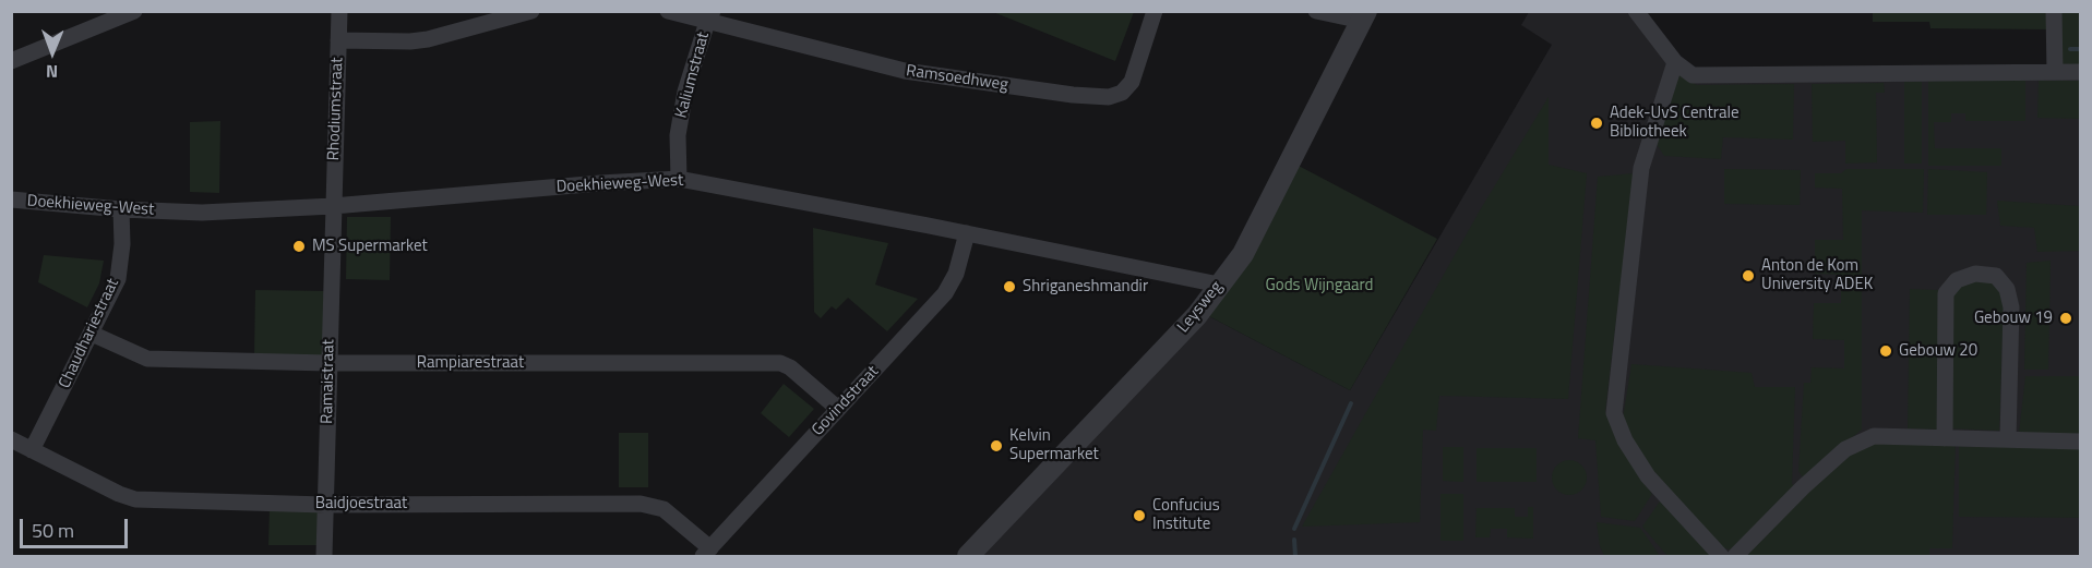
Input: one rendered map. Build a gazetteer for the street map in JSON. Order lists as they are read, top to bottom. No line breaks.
{"streets":{"street":["Kaliumstraat","Ramsoedhweg","Rhodiumstraat","Doekhieweg-West","Leysweg","Chaudhariestraat","Rampiarestraat","Ramaistraat","Govindstraat","Baidjoestraat"]},"crossings":[["Kaliumstraat","Ramsoedhweg"],["Kaliumstraat","Doekhieweg-West"],["Rhodiumstraat","Doekhieweg-West"],["Rhodiumstraat","Ramaistraat"],["Doekhieweg-West","Leysweg"],["Doekhieweg-West","Chaudhariestraat"],["Doekhieweg-West","Ramaistraat"],["Doekhieweg-West","Govindstraat"],["Chaudhariestraat","Rampiarestraat"],["Chaudhariestraat","Baidjoestraat"],["Rampiarestraat","Ramaistraat"],["Rampiarestraat","Govindstraat"],["Ramaistraat","Baidjoestraat"],["Govindstraat","Baidjoestraat"]],"parks":["Gods Wijngaard"],"places":["Adek-UvS Centrale Bibliotheek","MS Supermarket","Anton de Kom University ADEK","Shriganeshmandir","Gebouw 19","Gebouw 20","Kelvin Supermarket","Confucius Institute"],"scale_bar":"50 m","north":"bottom"}
